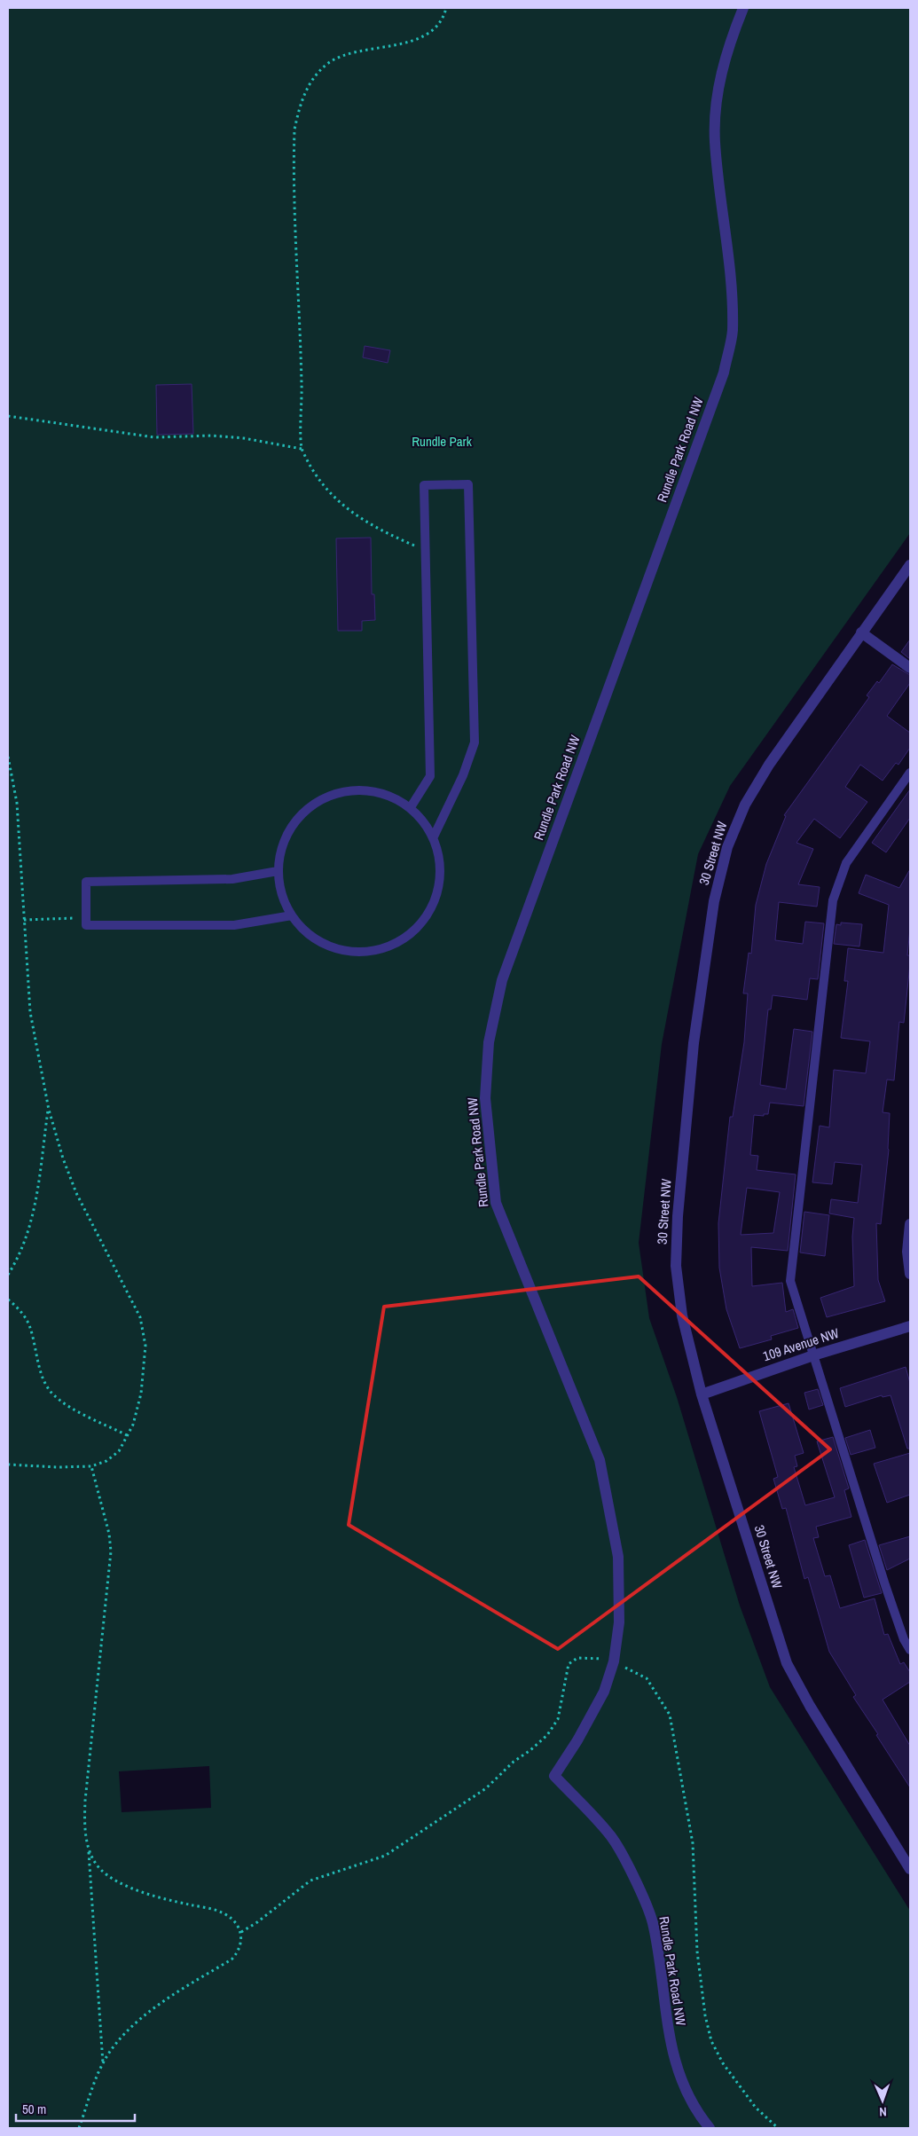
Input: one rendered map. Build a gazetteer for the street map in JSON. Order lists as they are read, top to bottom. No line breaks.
{"streets":{"street":["Rundle Park Road NW","30 Street NW","109 Avenue NW"]},"crossings":[["30 Street NW","109 Avenue NW"]],"parks":["Rundle Park"],"scale_bar":"50 m","north":"bottom"}
